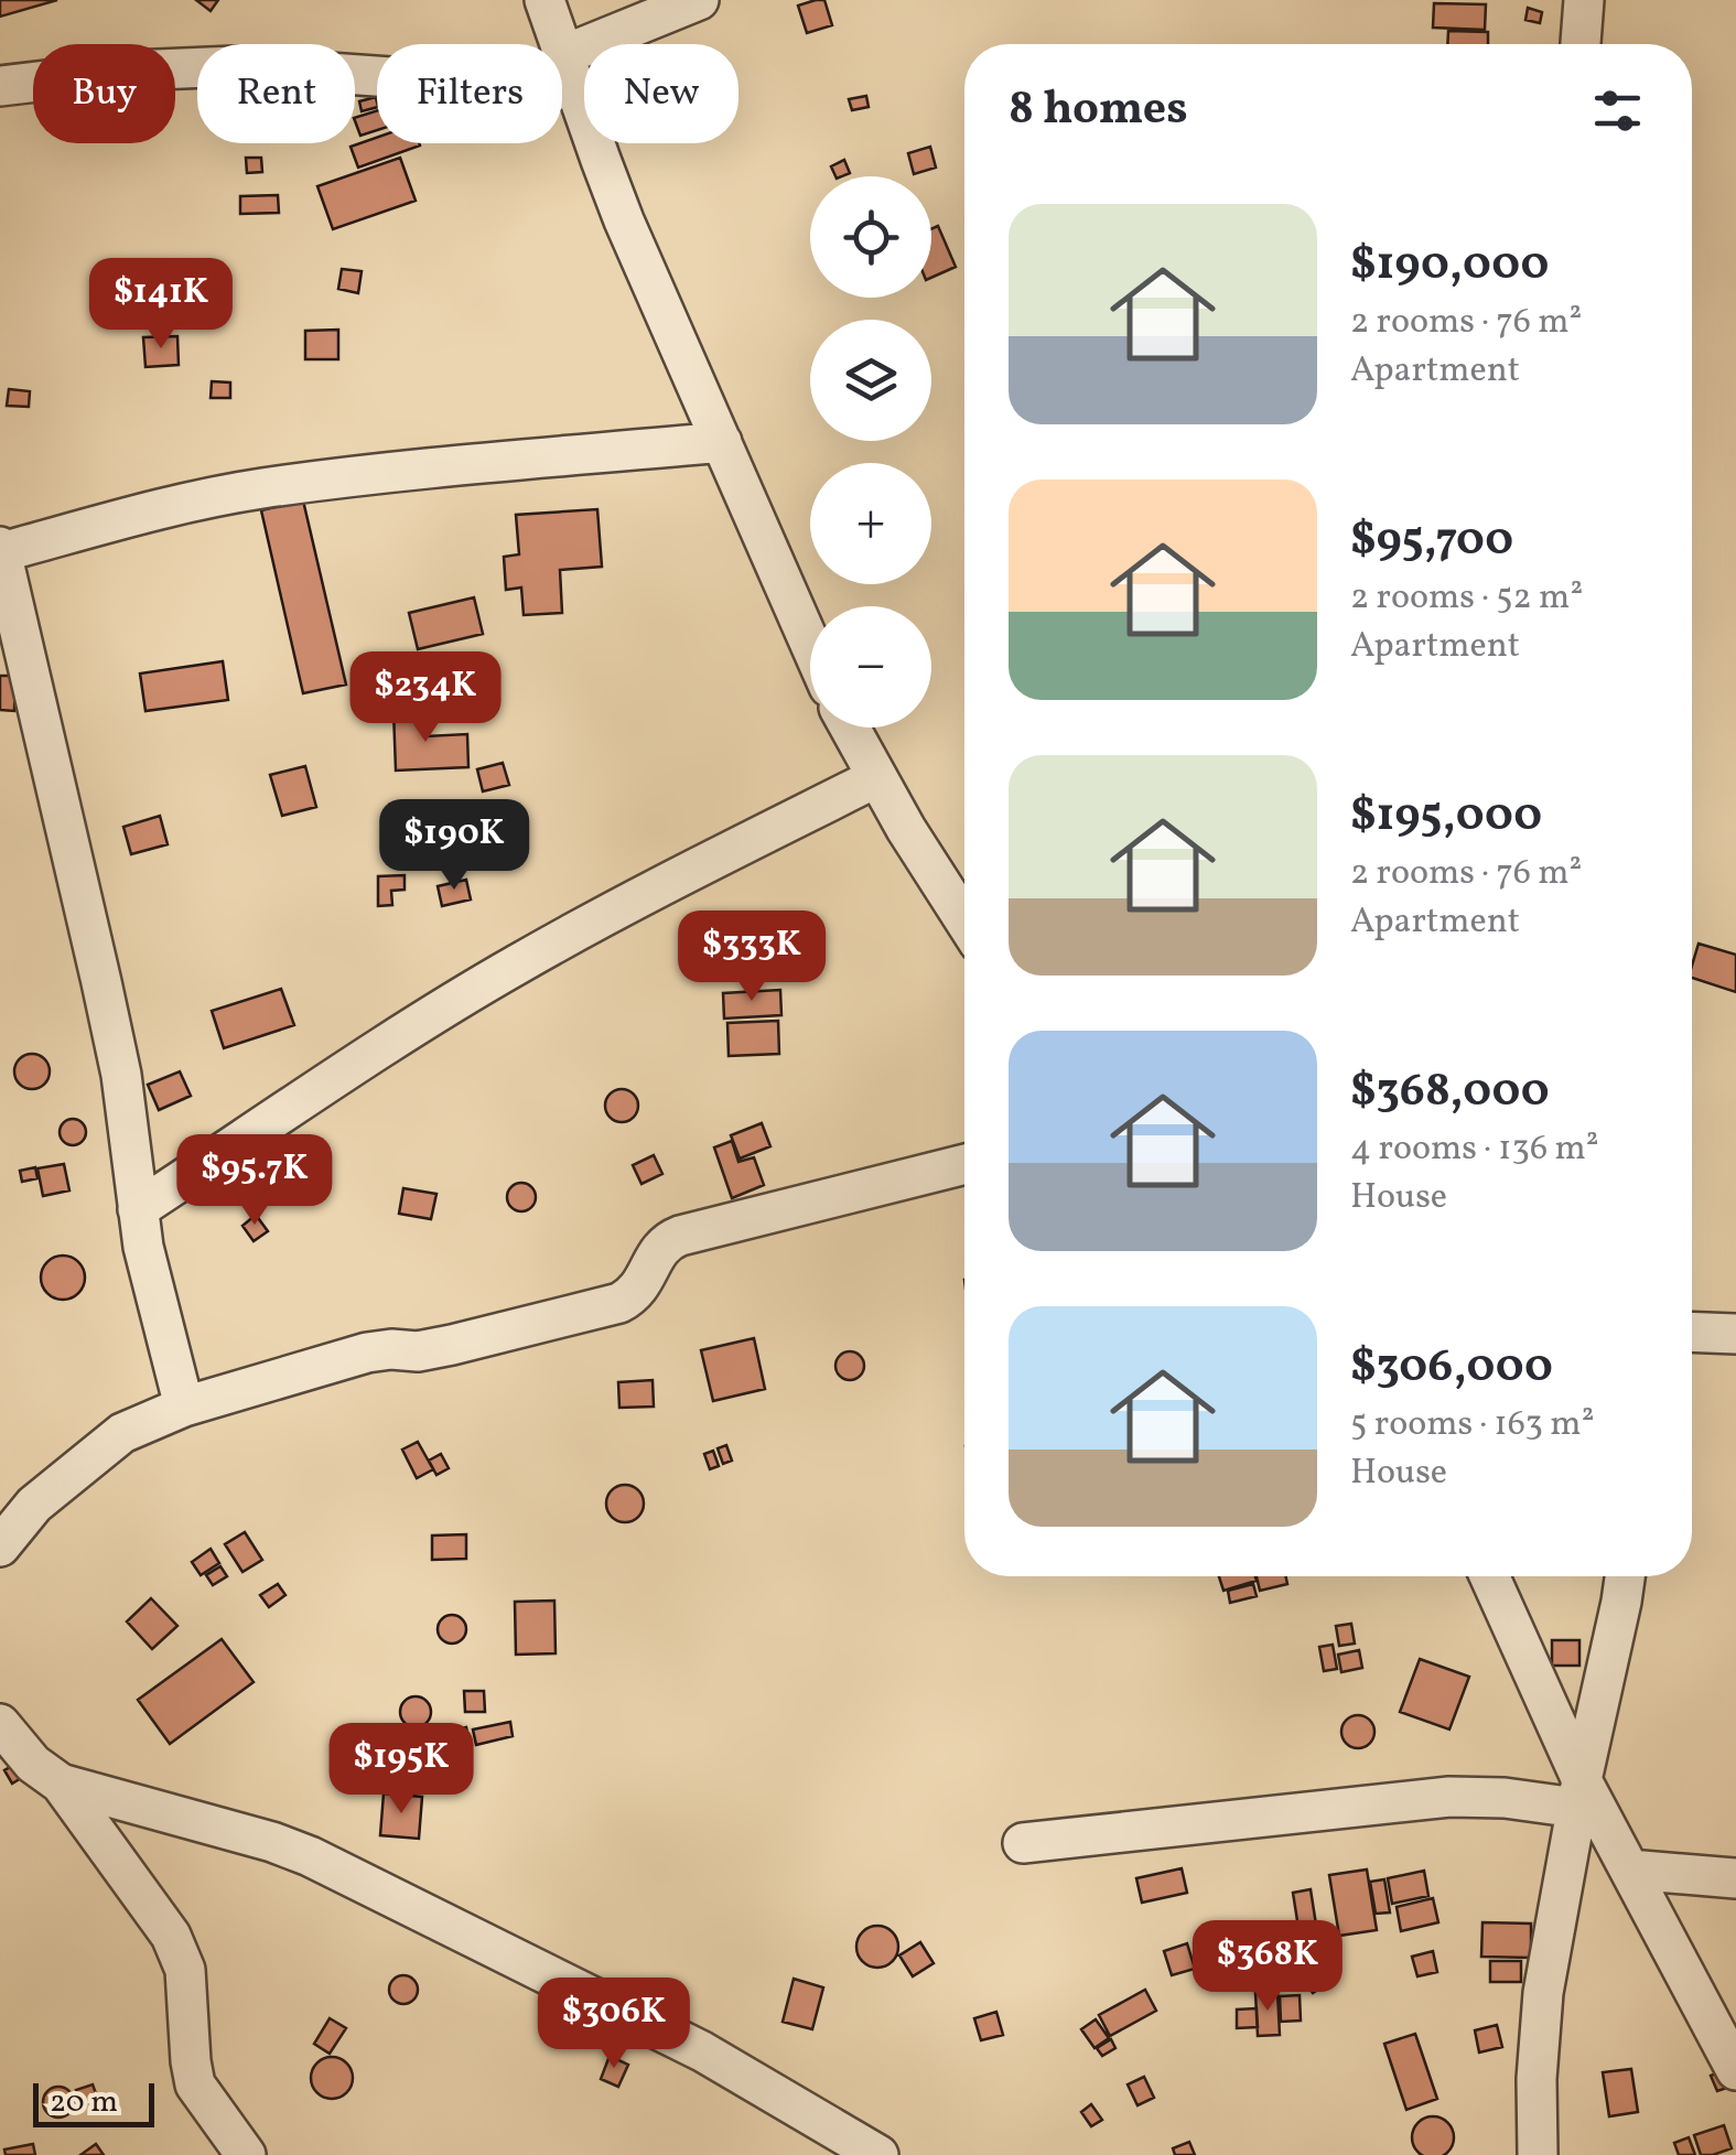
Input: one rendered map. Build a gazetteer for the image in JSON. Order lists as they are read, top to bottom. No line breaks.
{"scale_bar":"20 m","page":{"chip":["Buy","Rent","Filters","New"],"heading":"8 homes","map_buttons":["+","−"],"list":[{"name":"$190,000","note":"2 rooms · 76 m² · Apartment"},{"name":"$95,700","note":"2 rooms · 52 m² · Apartment"},{"name":"$195,000","note":"2 rooms · 76 m² · Apartment"},{"name":"$368,000","note":"4 rooms · 136 m² · House"},{"name":"$306,000","note":"5 rooms · 163 m² · House"}],"price":["$141K","$234K","$190K","$333K","$95.7K","$195K","$368K","$306K"],"scale":"20 m"}}
